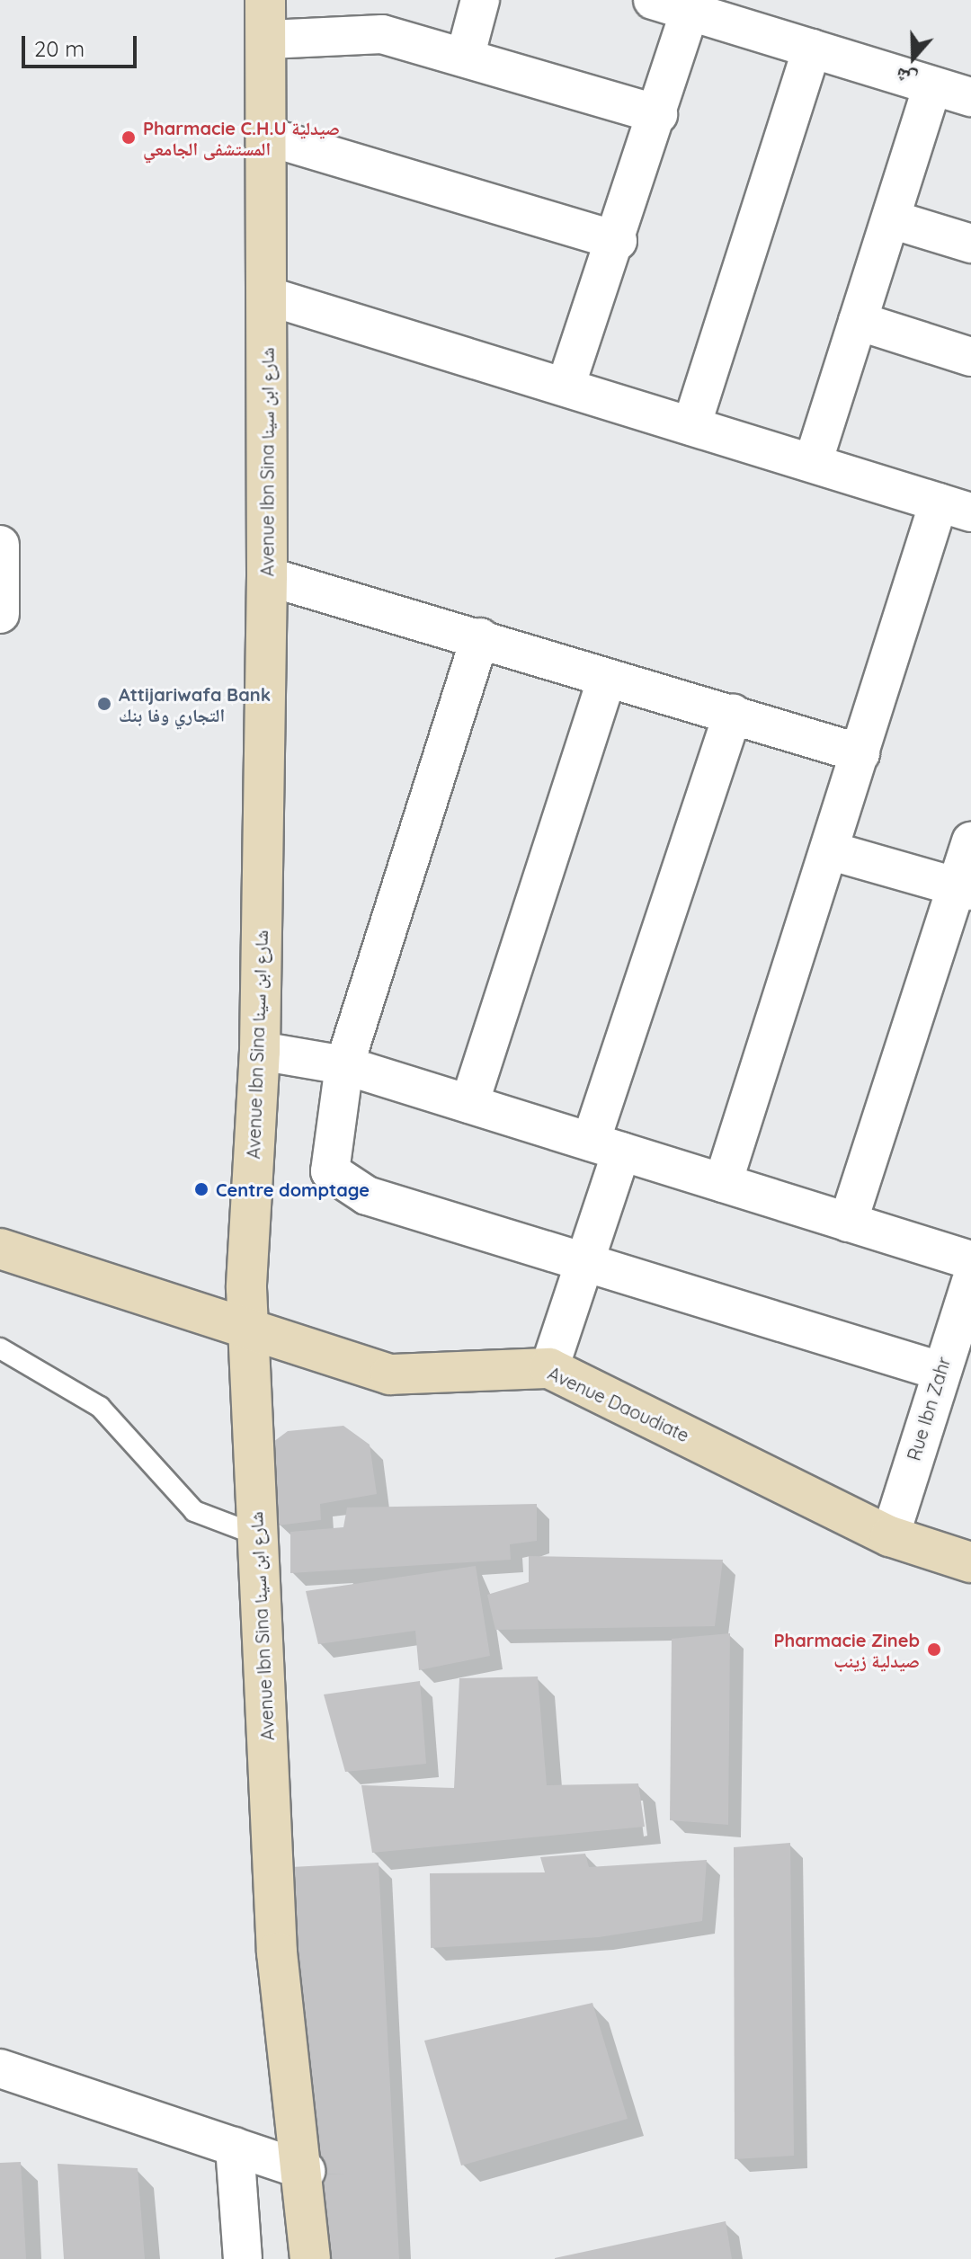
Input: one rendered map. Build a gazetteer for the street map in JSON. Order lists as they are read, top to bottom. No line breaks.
{"streets":{"street":["Avenue Ibn Sina شارع ابن سينا","Avenue Daoudiate","Rue Ibn Zahr"]},"crossings":[["Avenue Ibn Sina شارع ابن سينا","Avenue Daoudiate"],["Avenue Daoudiate","Rue Ibn Zahr"]],"places":["Pharmacie C.H.U صيدلية المستشفى الجامعي","Attijariwafa Bank التجاري وفا بنك","Centre domptage","Pharmacie Zineb صيدلية زينب"],"scale_bar":"20 m","north":"bottom"}
